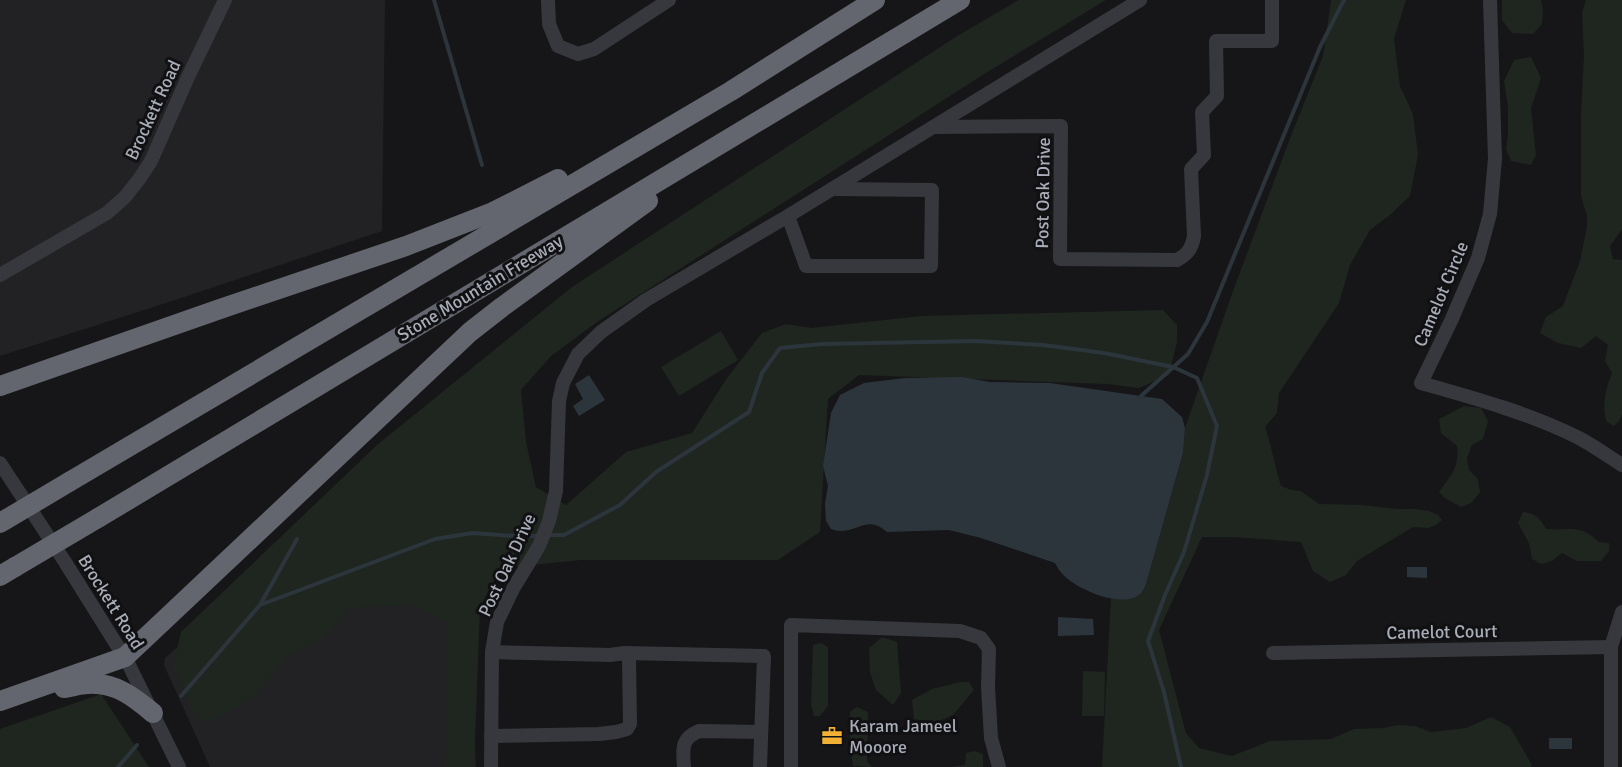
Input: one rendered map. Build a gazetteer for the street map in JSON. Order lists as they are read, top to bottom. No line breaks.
{"streets":{"highway":["Stone Mountain Freeway"],"street":["Brockett Road","Post Oak Drive","Camelot Circle","Camelot Court"]},"places":{"office":["Karam Jameel Mooore"]}}
